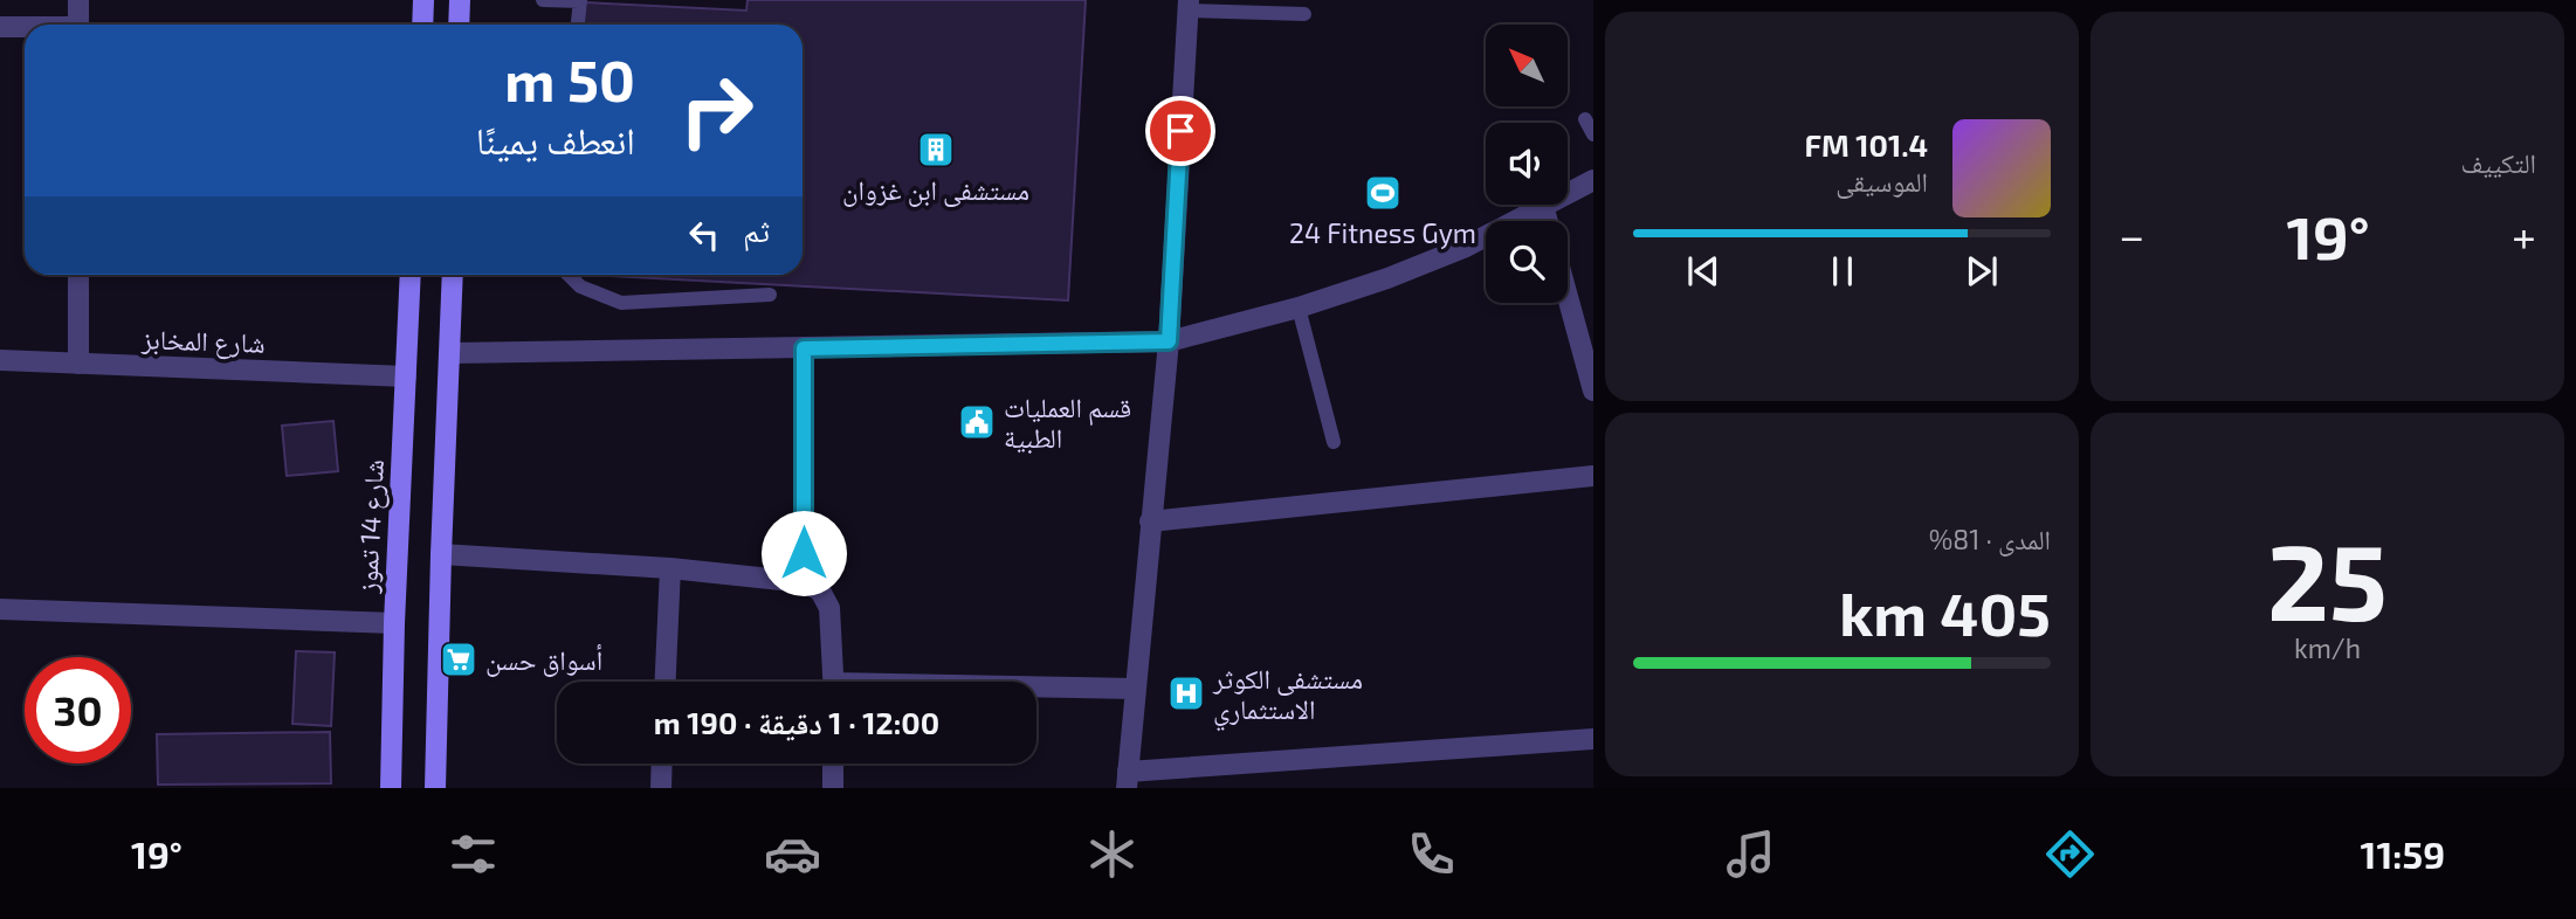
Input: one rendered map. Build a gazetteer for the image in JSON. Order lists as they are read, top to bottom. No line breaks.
{"streets":{"main road":["شارع 14 تموز"],"street":["شارع المخابز"]},"crossings":[["شارع المخابز","شارع 14 تموز"]],"places":{"building":["مستشفى ابن غزوان"],"sports":["24 Fitness Gym"],"public building":["قسم العمليات الطبية"],"supermarket":["أسواق حسن"],"hospital":["مستشفى الكوثر الاستثماري"]},"north":"top left","page":{"tile":["التكييف",["25","km/h"],["المدى · 81%","405 km"]],"turn":["50 m","انعطف يمينًا"],"song":["101.4 FM","الموسيقى"],"then":"ثم","heat":["−","19°","+"],"limit":"30","trip":"12:00 · 1 دقيقة · 190 m","tabs":["11:59","19°"]}}
